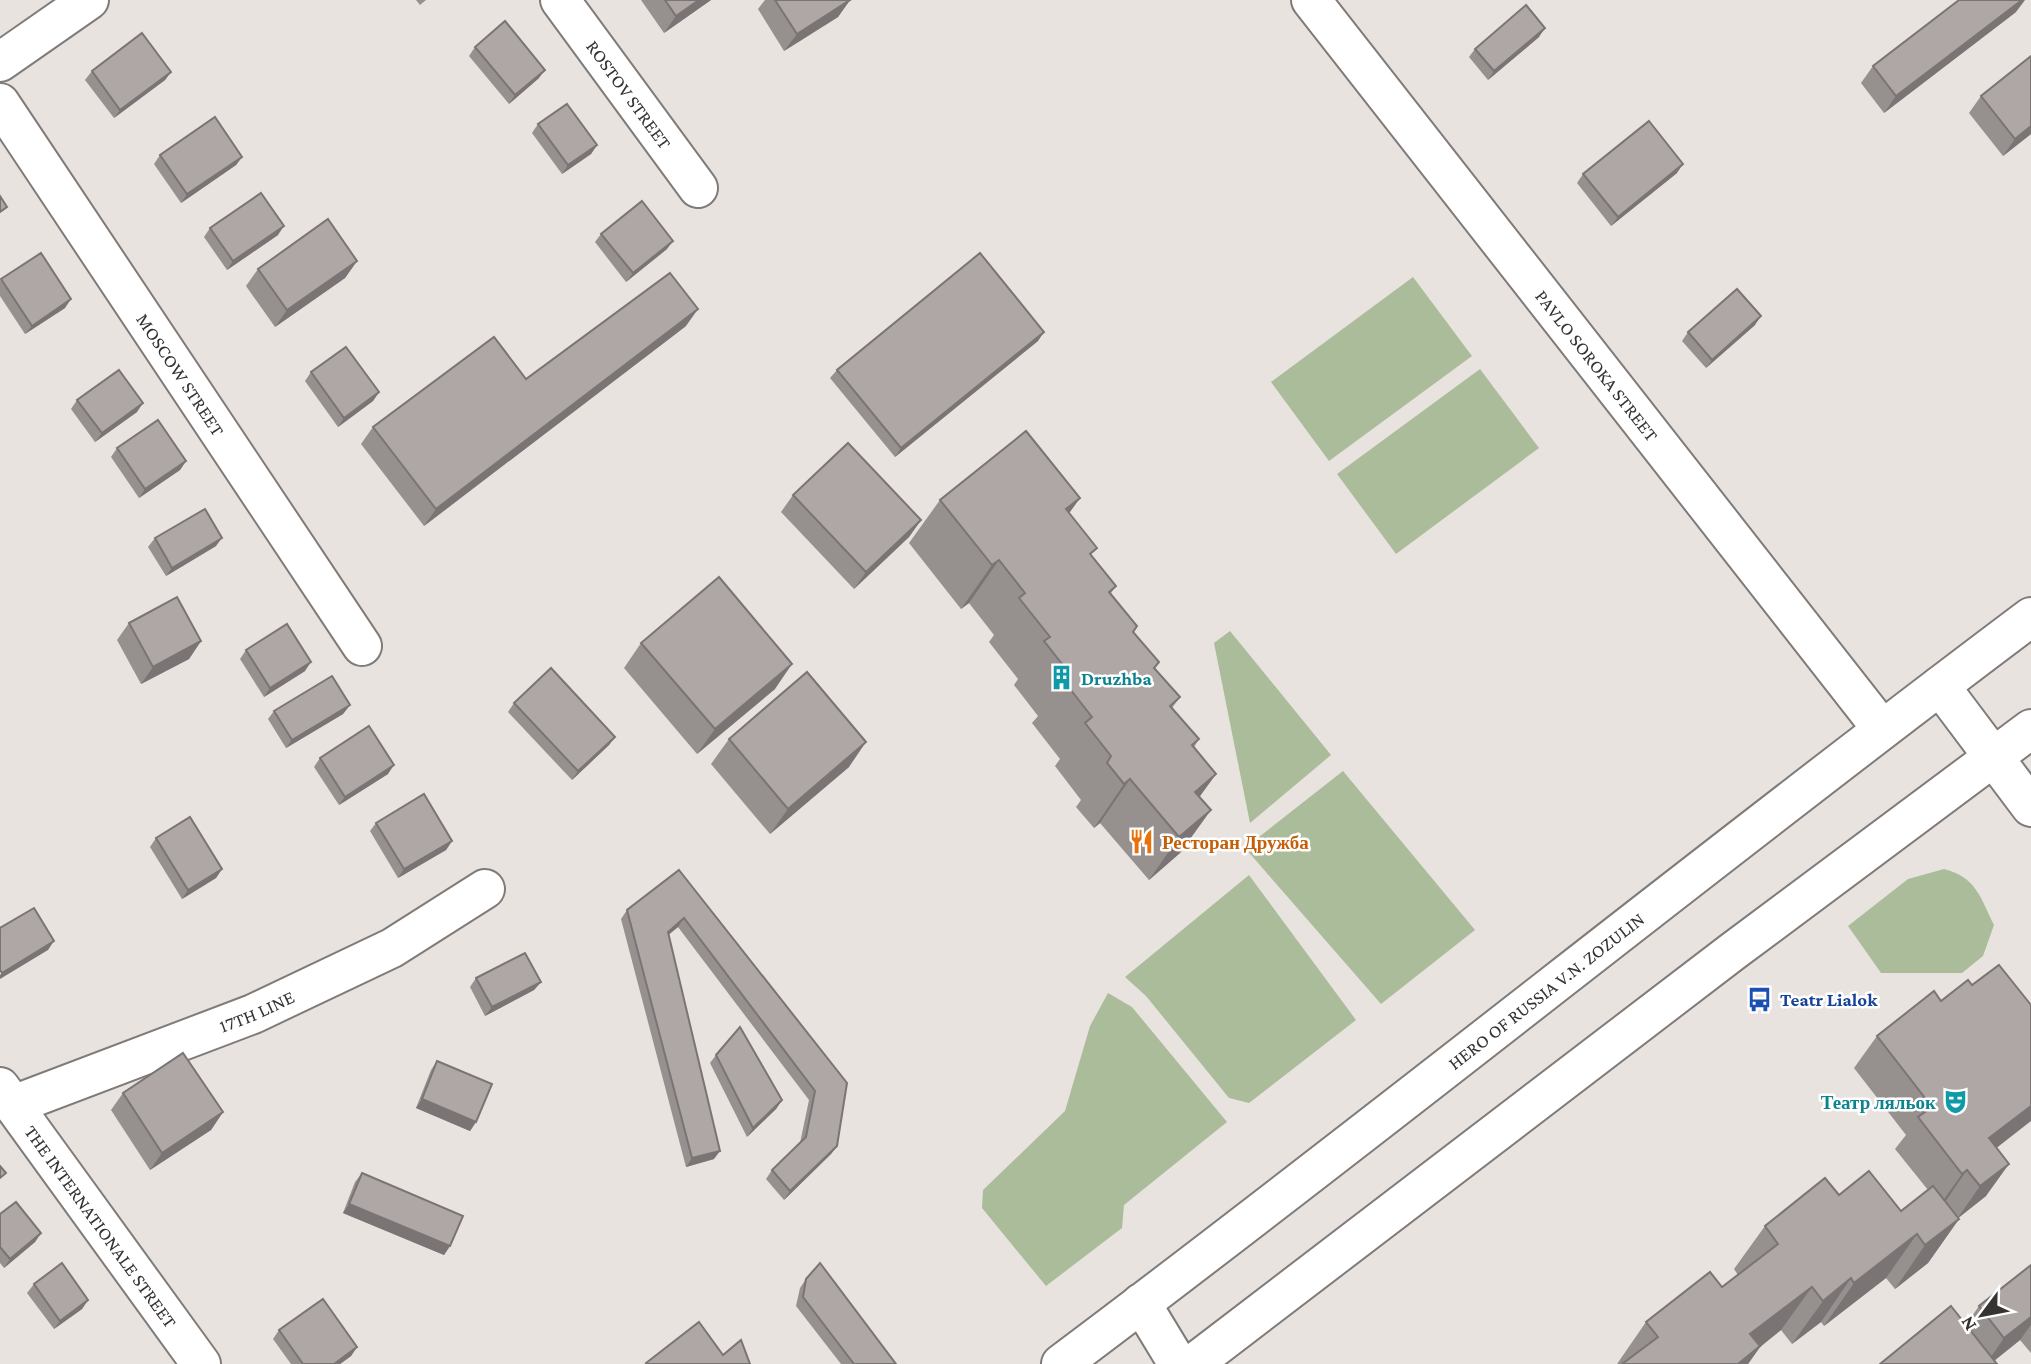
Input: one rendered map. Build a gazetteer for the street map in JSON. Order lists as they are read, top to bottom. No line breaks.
{"streets":{"street":["ROSTOV STREET","PAVLO SOROKA STREET","MOSCOW STREET","HERO OF RUSSIA V.N. ZOZULIN","17TH LINE","THE INTERNATIONALE STREET"]},"crossings":[["PAVLO SOROKA STREET","HERO OF RUSSIA V.N. ZOZULIN"],["17TH LINE","THE INTERNATIONALE STREET"]],"places":{"building":["Druzhba"],"restaurant":["Ресторан Дружба"],"bus stop":["Teatr Lialok"],"theatre":["Театр ляльок"]},"north":"bottom left"}
